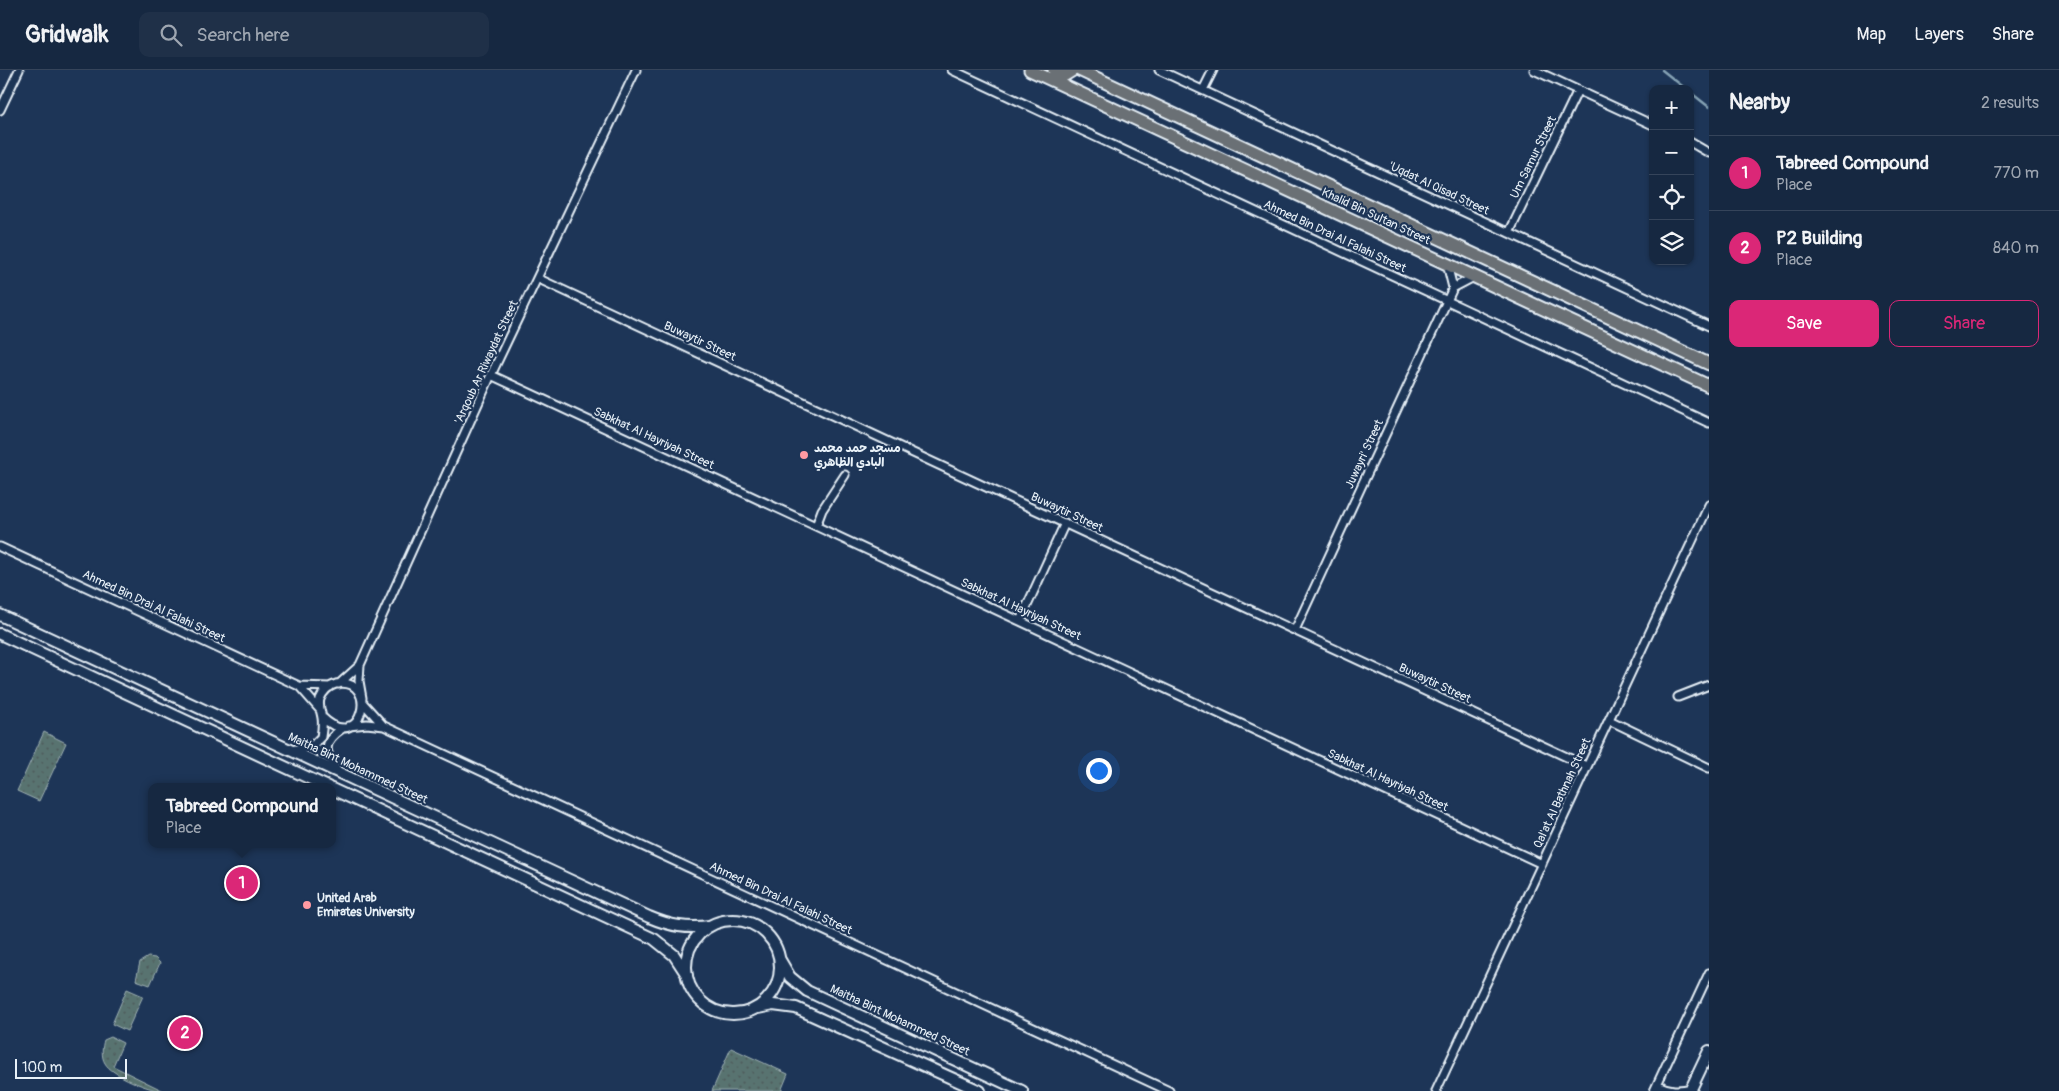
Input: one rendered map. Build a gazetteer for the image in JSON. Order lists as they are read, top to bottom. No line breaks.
{"streets":{"main road":["Khalid Bin Sultan Street","Maitha Bint Mohammed Street"],"street":["Um Samur Street","'Uqdat Al Qisad Street","Ahmed Bin Drai Al Falahi Street","Buwaytir Street","'Arqoub Ar Riwaydat Street","Sabkhat Al Hayriyah Street","Juwayri' Street","Qal'at Al Bathnah Street"]},"crossings":[["Um Samur Street","'Uqdat Al Qisad Street"],["Ahmed Bin Drai Al Falahi Street","'Arqoub Ar Riwaydat Street"],["Ahmed Bin Drai Al Falahi Street","Juwayri' Street"],["Buwaytir Street","'Arqoub Ar Riwaydat Street"],["Buwaytir Street","Juwayri' Street"],["Buwaytir Street","Qal'at Al Bathnah Street"],["'Arqoub Ar Riwaydat Street","Sabkhat Al Hayriyah Street"],["Sabkhat Al Hayriyah Street","Qal'at Al Bathnah Street"]],"places":["مسجد حمد محمد البادي الظاهري","United Arab Emirates University"],"scale_bar":"100 m","page":{"header":"Gridwalk","search":"Search here","nav":["Map","Layers","Share"],"heading":["Nearby","2 results"],"map_buttons":["+","−"],"list":[{"mark":"1","name":"Tabreed Compound","note":"Place","value":"770 m"},{"mark":"2","name":"P2 Building","note":"Place","value":"840 m"}],"buttons":["Save","Share"],"popup":["Tabreed Compound","Place"],"pins":["1","2"],"scale":"100 m"}}
